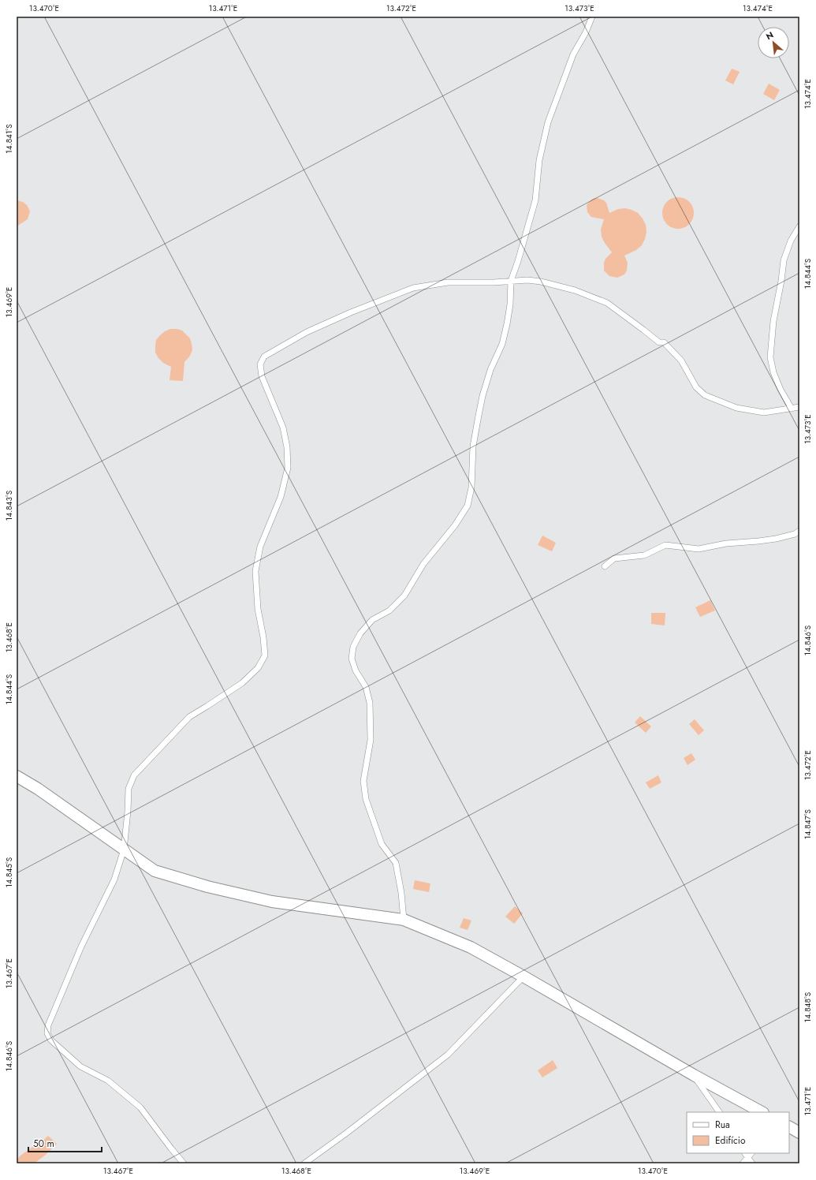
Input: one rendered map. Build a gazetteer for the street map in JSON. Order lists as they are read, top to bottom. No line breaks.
{"legend":["Rua","Edifício"],"scale_bar":"50 m","north":"top left","coordinates":["13.470°E","13.471°E","13.472°E","13.473°E","13.474°E","14.841°S","14.844°S","13.469°E","14.843°S","13.468°E","14.846°S","14.847°S","14.845°S","13.467°E","14.848°S"]}
